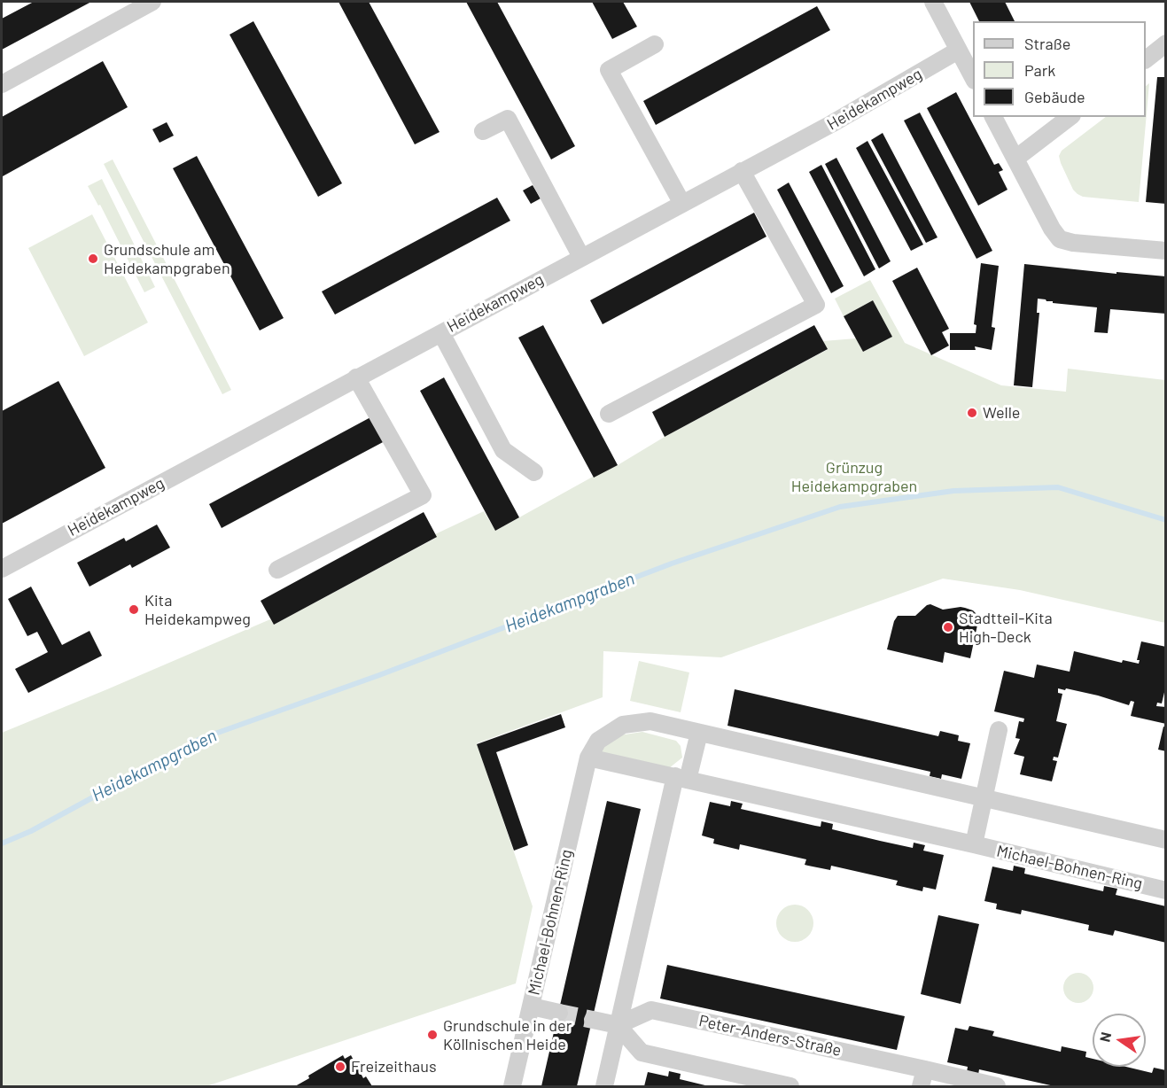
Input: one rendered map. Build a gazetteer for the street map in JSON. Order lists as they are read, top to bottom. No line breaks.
{"streets":{"street":["Heidekampweg","Michael-Bohnen-Ring","Peter-Anders-Straße"]},"water":["Heidekampgraben"],"parks":["Grünzug Heidekampgraben"],"places":["Grundschule am Heidekampgraben","Welle","Kita Heidekampweg","Stadtteil-Kita High-Deck","Grundschule in der Köllnischen Heide","Freizeithaus"],"legend":["Straße","Park","Gebäude"],"north":"left"}
